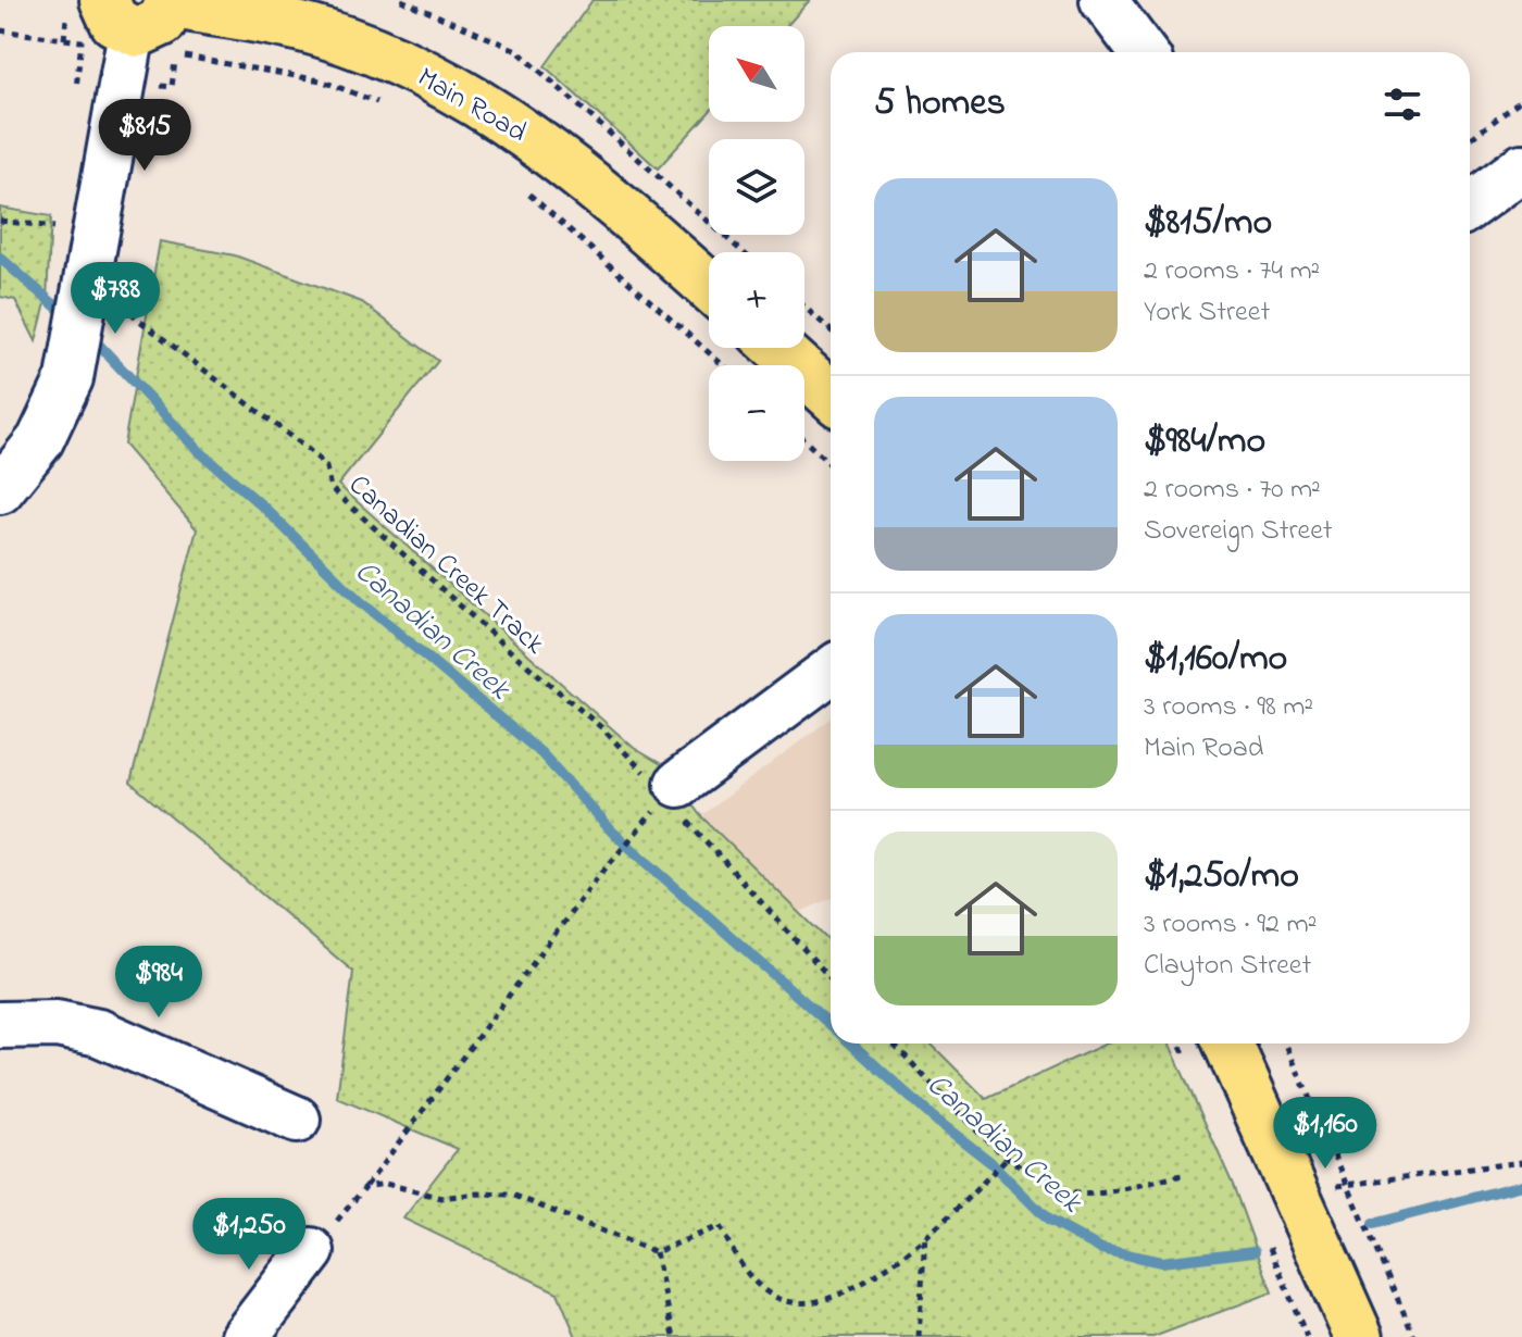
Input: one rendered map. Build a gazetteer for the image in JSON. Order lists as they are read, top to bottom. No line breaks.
{"streets":{"main road":["Main Road"],"path":["Canadian Creek Track"]},"water":["Canadian Creek"],"north":"top left","page":{"map_buttons":["+","−"],"heading":"5 homes","price":["$815","$788","$984","$1,160","$1,250"],"list":[{"name":"$815/mo","note":"2 rooms · 74 m² · York Street"},{"name":"$984/mo","note":"2 rooms · 70 m² · Sovereign Street"},{"name":"$1,160/mo","note":"3 rooms · 98 m² · Main Road"},{"name":"$1,250/mo","note":"3 rooms · 92 m² · Clayton Street"}]}}
